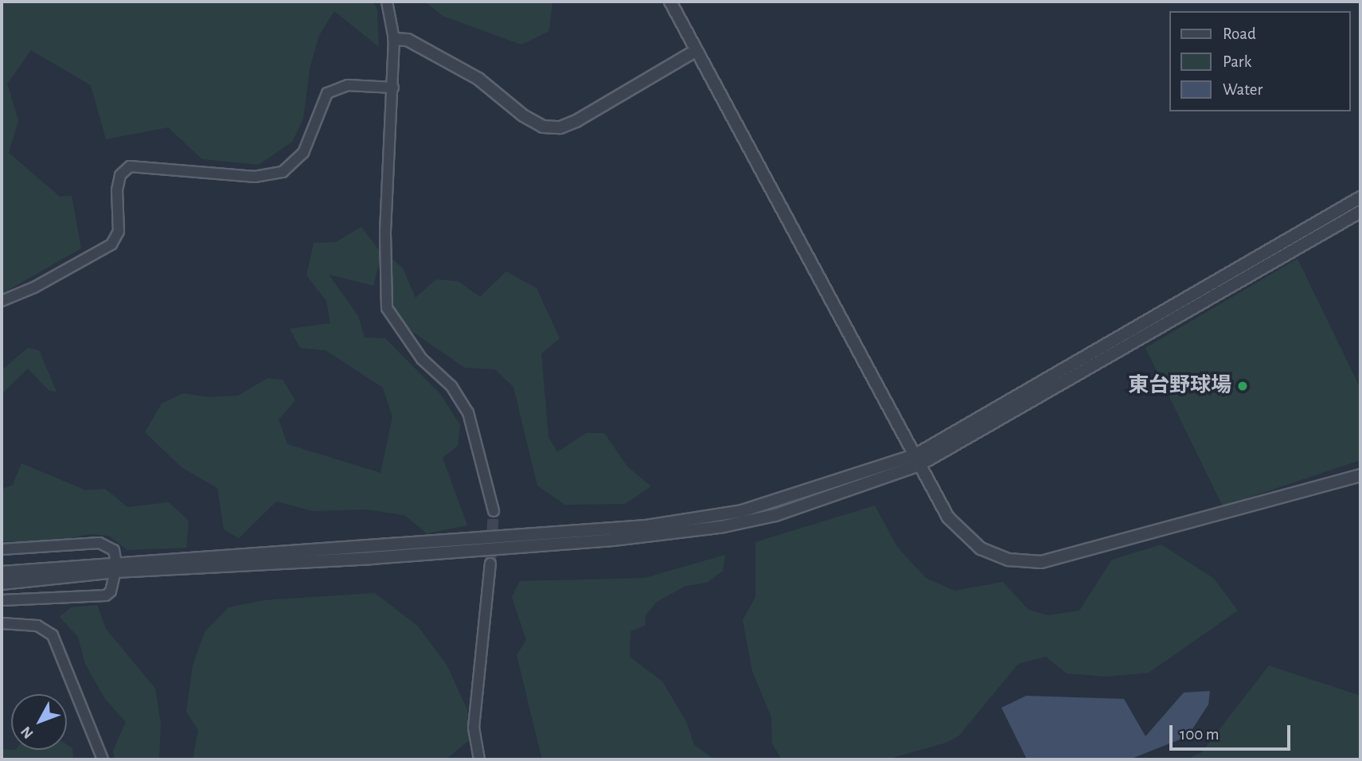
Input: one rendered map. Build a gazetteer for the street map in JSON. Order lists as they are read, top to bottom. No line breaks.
{"places":["東台野球場"],"legend":["Road","Park","Water"],"scale_bar":"100 m","north":"bottom left"}
